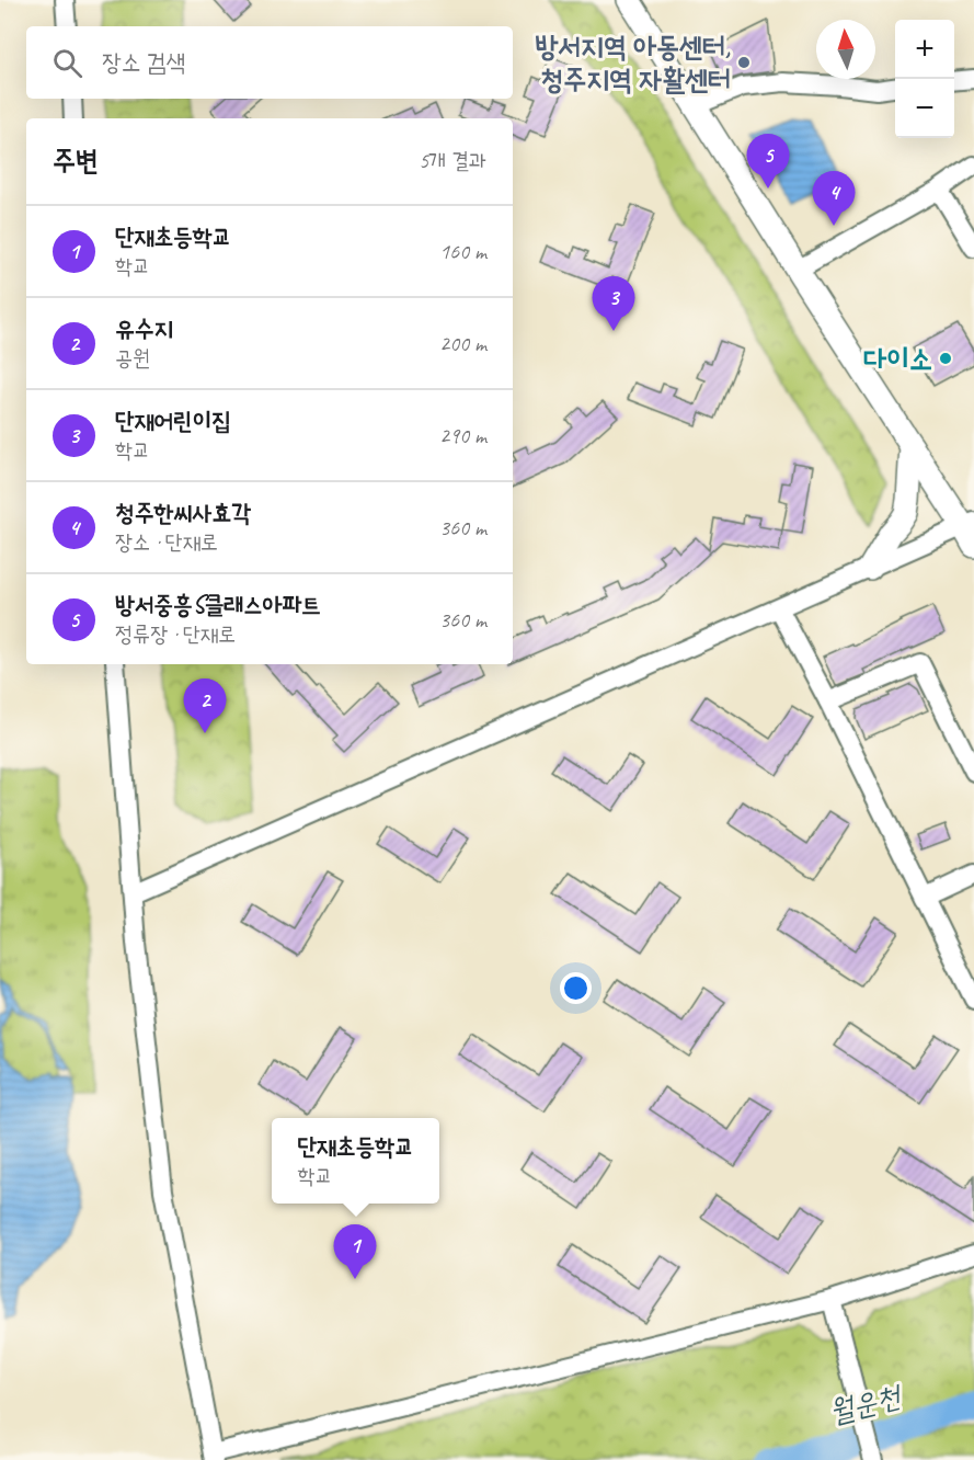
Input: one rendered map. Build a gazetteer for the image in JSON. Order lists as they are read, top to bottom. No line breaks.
{"water":["월운천"],"places":["방서지역 아동센터, 청주지역 자활센터","다이소"],"north":"top","page":{"map_buttons":["+","−"],"search":"장소 검색","heading":["주변","5개 결과"],"pins":["5","4","3","2","1"],"list":[{"mark":"1","name":"단재초등학교","note":"학교","value":"160 m"},{"mark":"2","name":"유수지","note":"공원","value":"200 m"},{"mark":"3","name":"단재어린이집","note":"학교","value":"290 m"},{"mark":"4","name":"청주한씨사효각","note":"장소 · 단재로","value":"360 m"},{"mark":"5","name":"방서중흥S클래스아파트","note":"정류장 · 단재로","value":"360 m"}],"popup":["단재초등학교","학교"]}}
